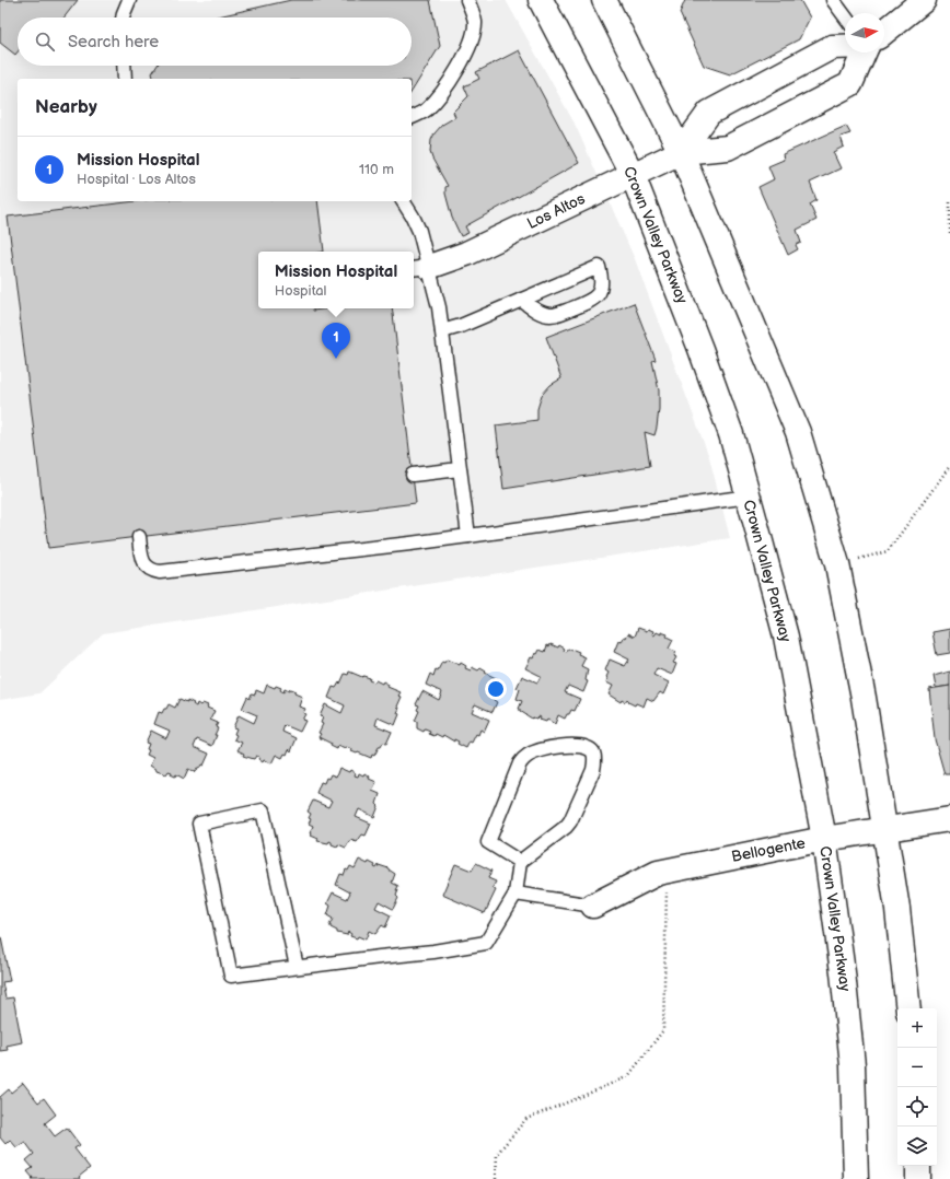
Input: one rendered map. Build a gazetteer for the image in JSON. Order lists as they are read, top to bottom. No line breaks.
{"streets":{"main road":["Los Altos","Crown Valley Parkway","Bellogente"]},"crossings":[["Los Altos","Crown Valley Parkway"],["Crown Valley Parkway","Bellogente"]],"north":"right","page":{"search":"Search here","heading":"Nearby","list":[{"mark":"1","name":"Mission Hospital","note":"Hospital · Los Altos","value":"110 m"}],"popup":["Mission Hospital","Hospital"],"pins":"1","map_buttons":["+","−"]}}
